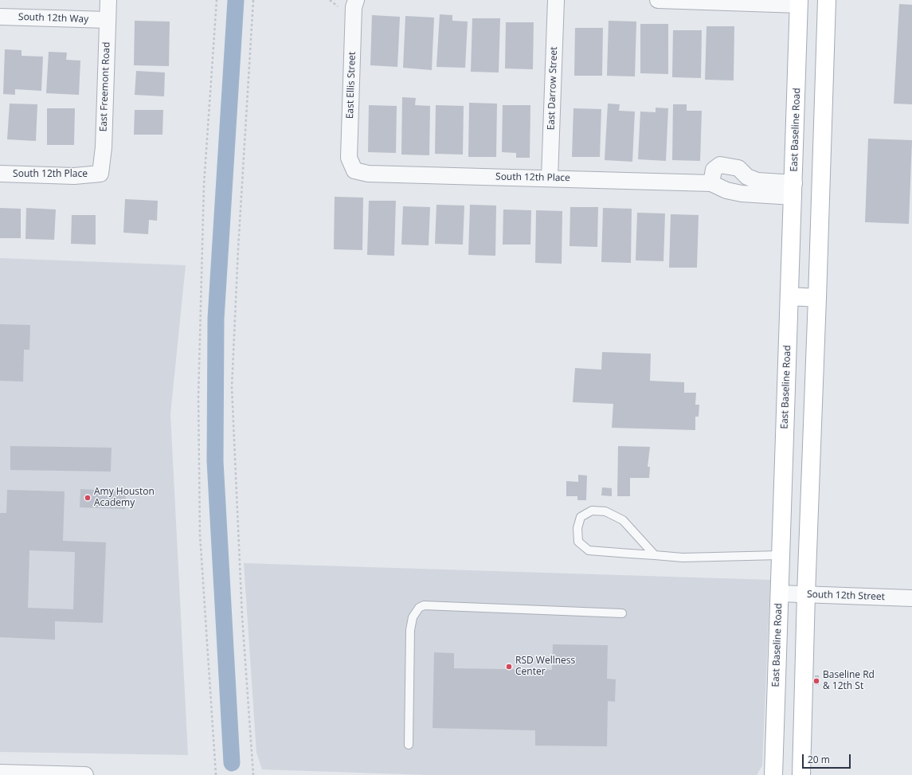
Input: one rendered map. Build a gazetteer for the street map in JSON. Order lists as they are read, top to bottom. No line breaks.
{"streets":{"main road":["East Baseline Road"],"street":["South 12th Way","East Ellis Street","East Freemont Road","East Darrow Street","South 12th Place","South 12th Street"]},"crossings":[["South 12th Way","East Freemont Road"],["East Ellis Street","South 12th Place"],["East Freemont Road","South 12th Place"],["East Darrow Street","South 12th Place"],["East Baseline Road","South 12th Place"],["East Baseline Road","South 12th Street"]],"places":["Amy Houston Academy","RSD Wellness Center","Baseline Rd & 12th St"],"scale_bar":"20 m"}
